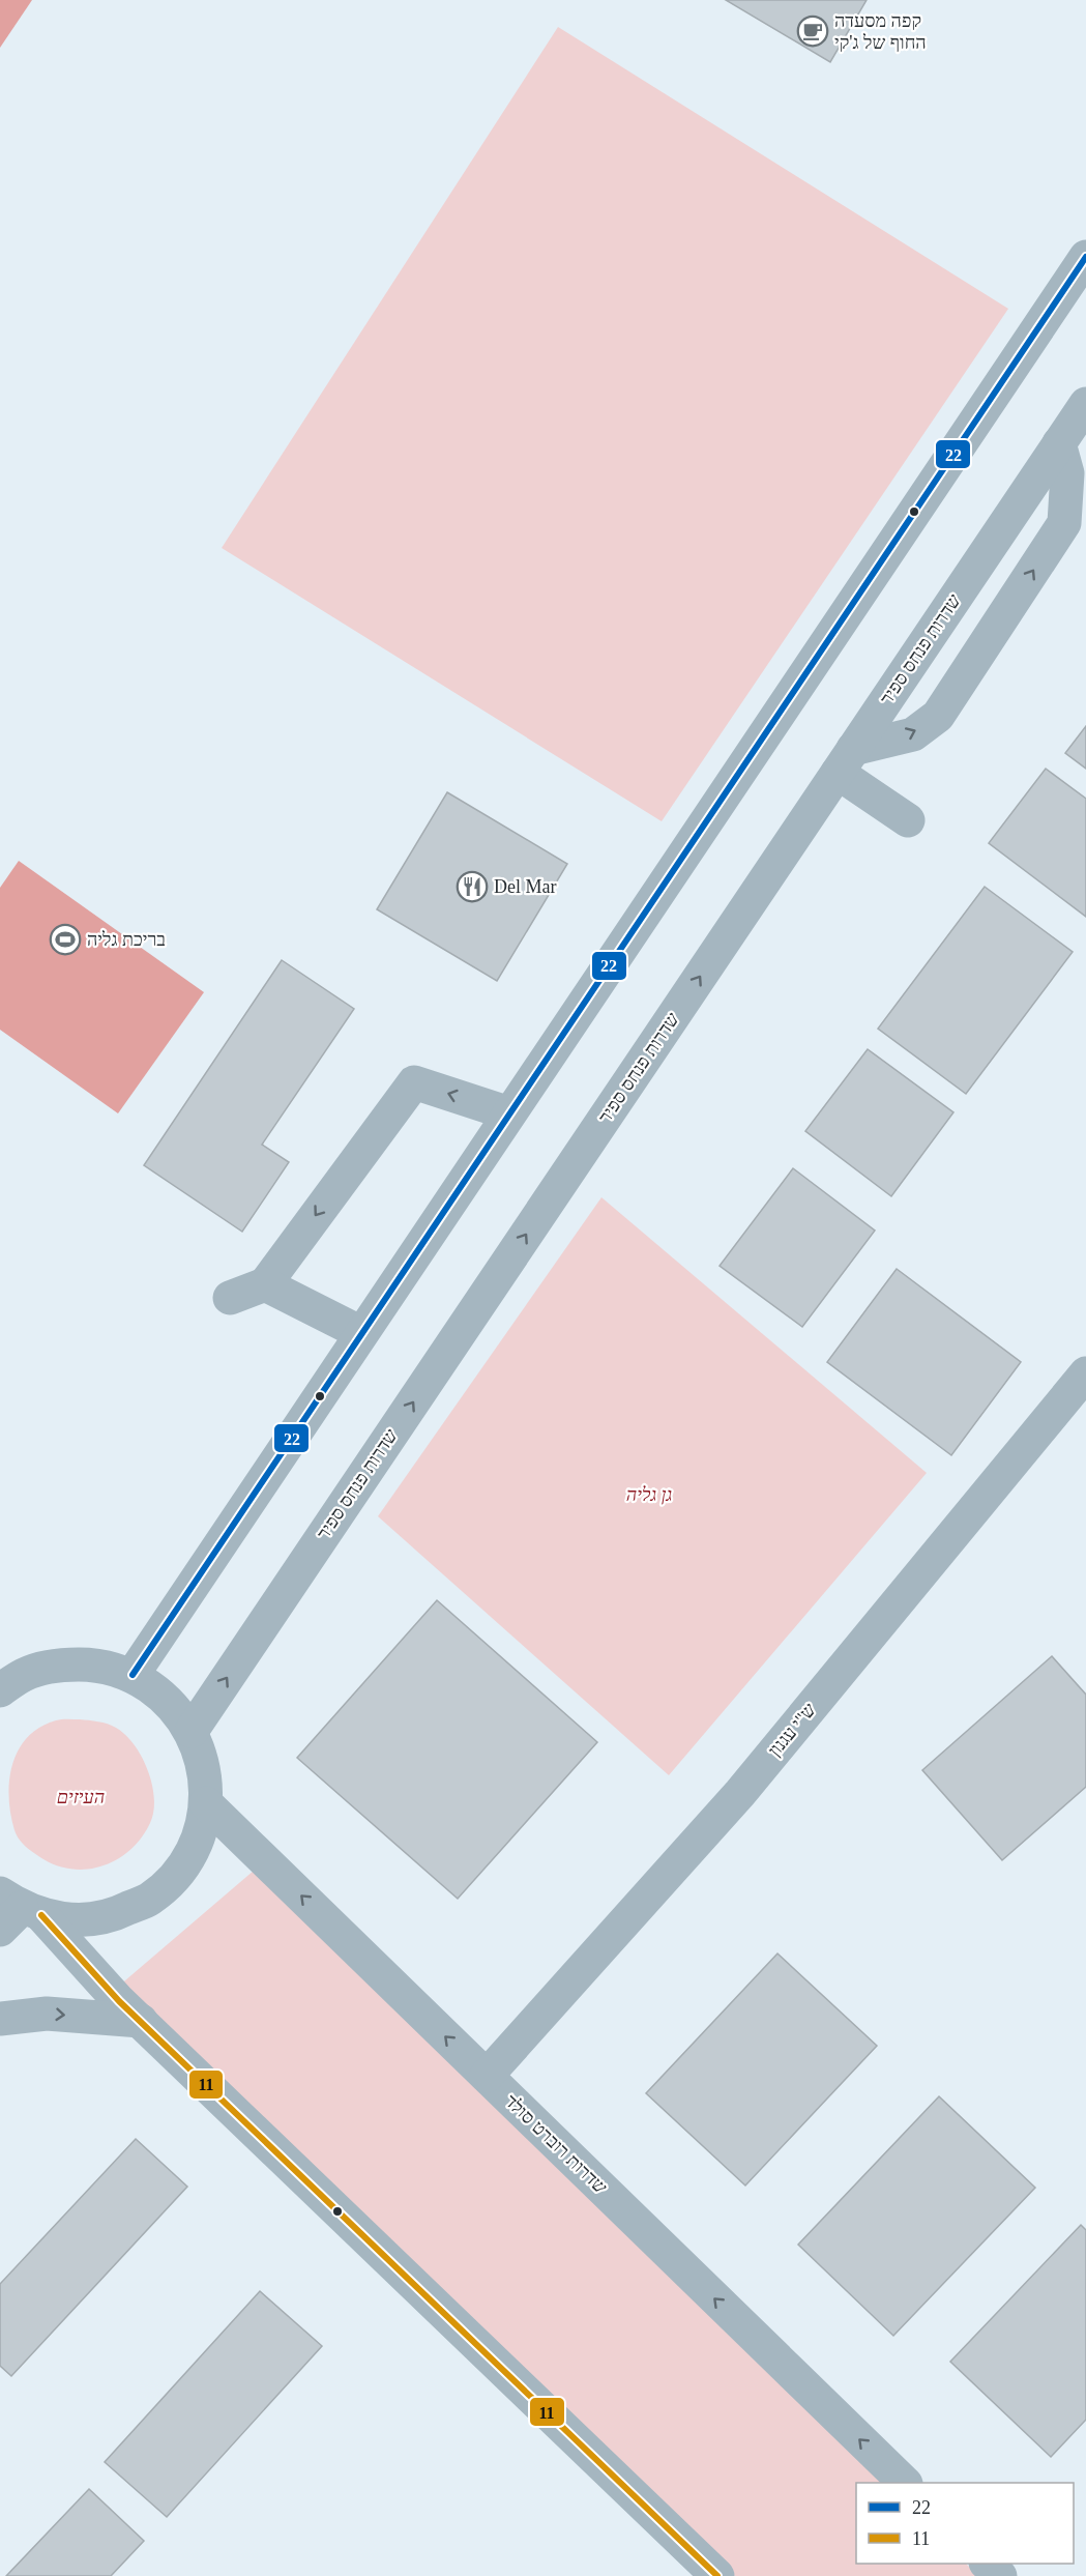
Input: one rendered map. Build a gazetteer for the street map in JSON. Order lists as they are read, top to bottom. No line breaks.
{"streets":{"street":["שדרות פנחס ספיר","ש\"י עגנון","שדרות רוברט סולד"]},"crossings":[["ש\"י עגנון","שדרות רוברט סולד"]],"parks":["גן גליה","העיזים"],"places":{"cafe":["קפה מסעדה החוף של ג'קי"],"restaurant":["Del Mar"],"sports":["בריכת גליה"]},"lines":["transit line 22","transit line 11"],"legend":["22","11"]}
